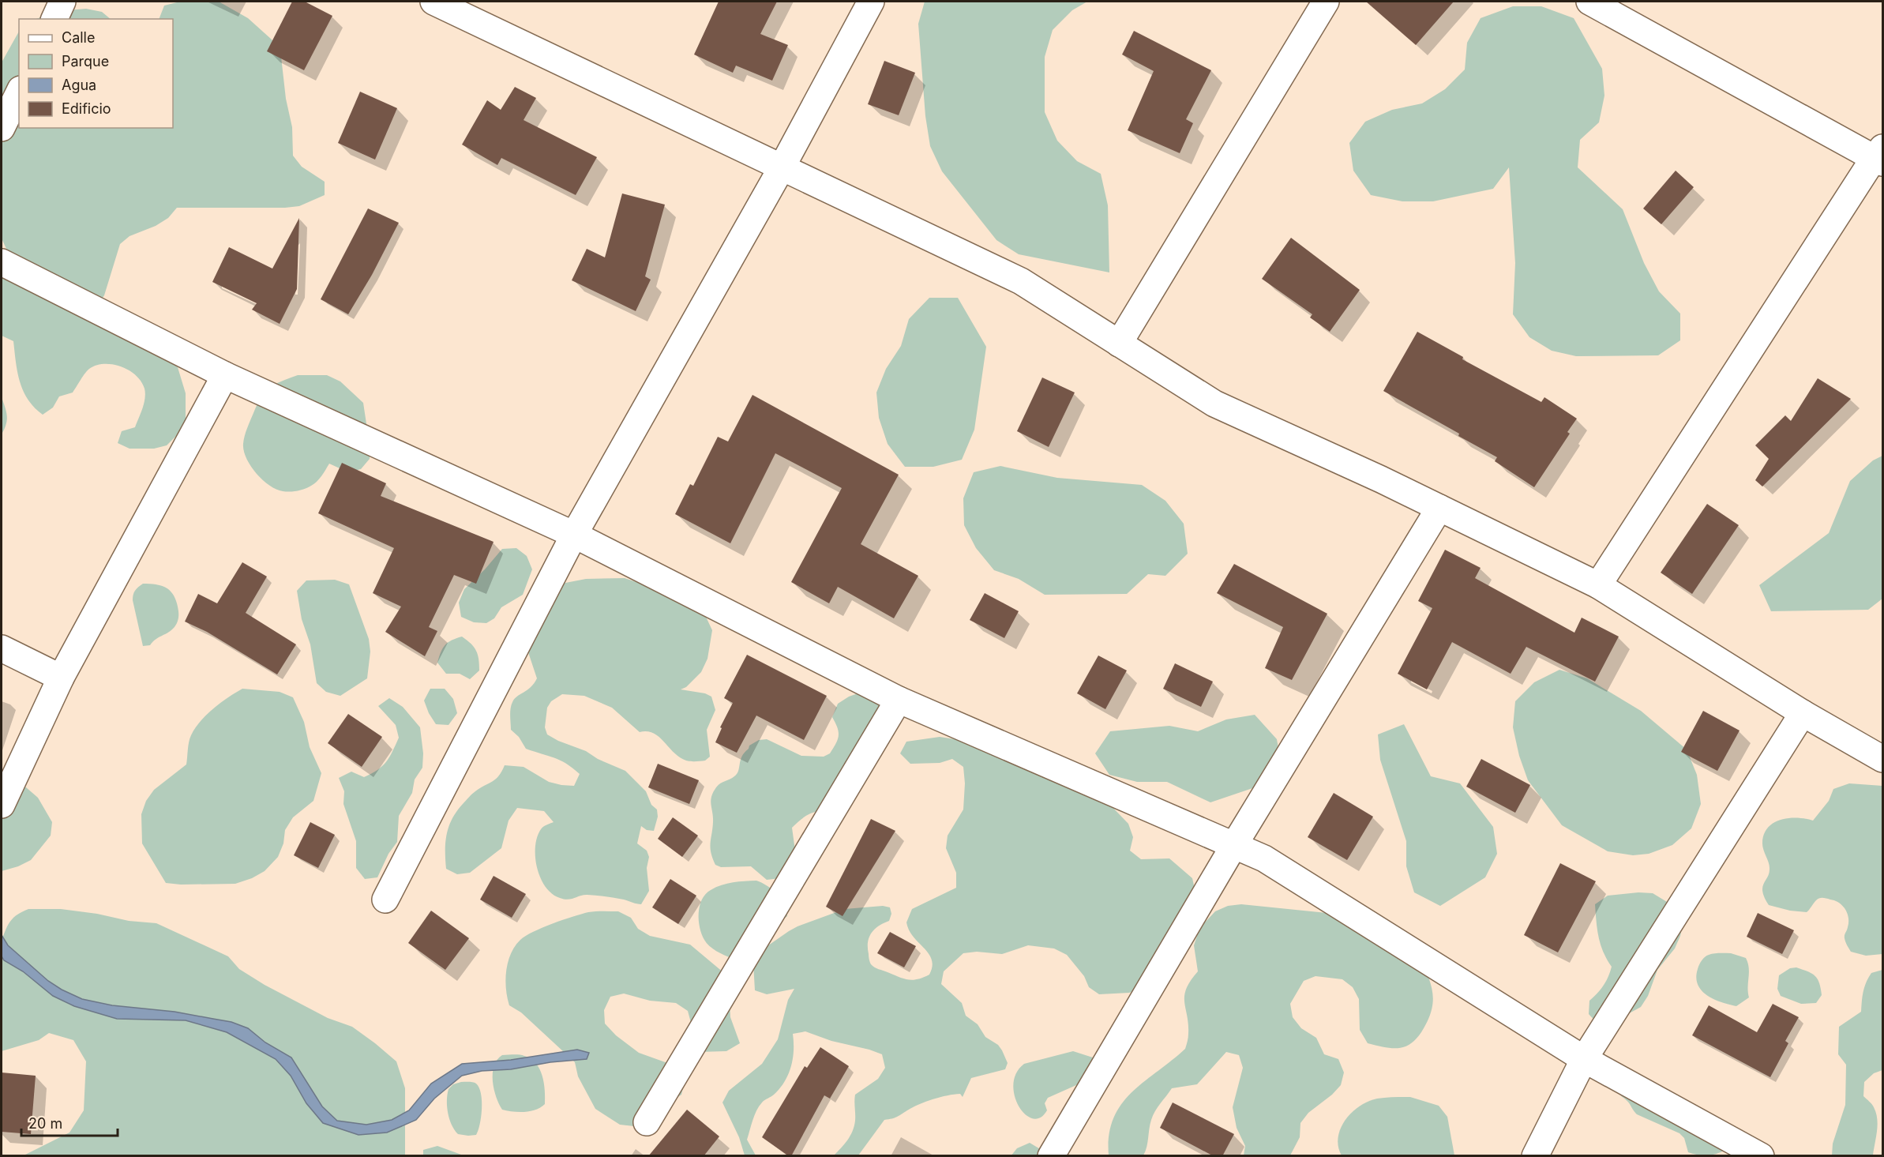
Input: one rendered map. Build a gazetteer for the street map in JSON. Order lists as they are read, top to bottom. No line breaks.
{"legend":["Calle","Parque","Agua","Edificio"],"scale_bar":"20 m"}
